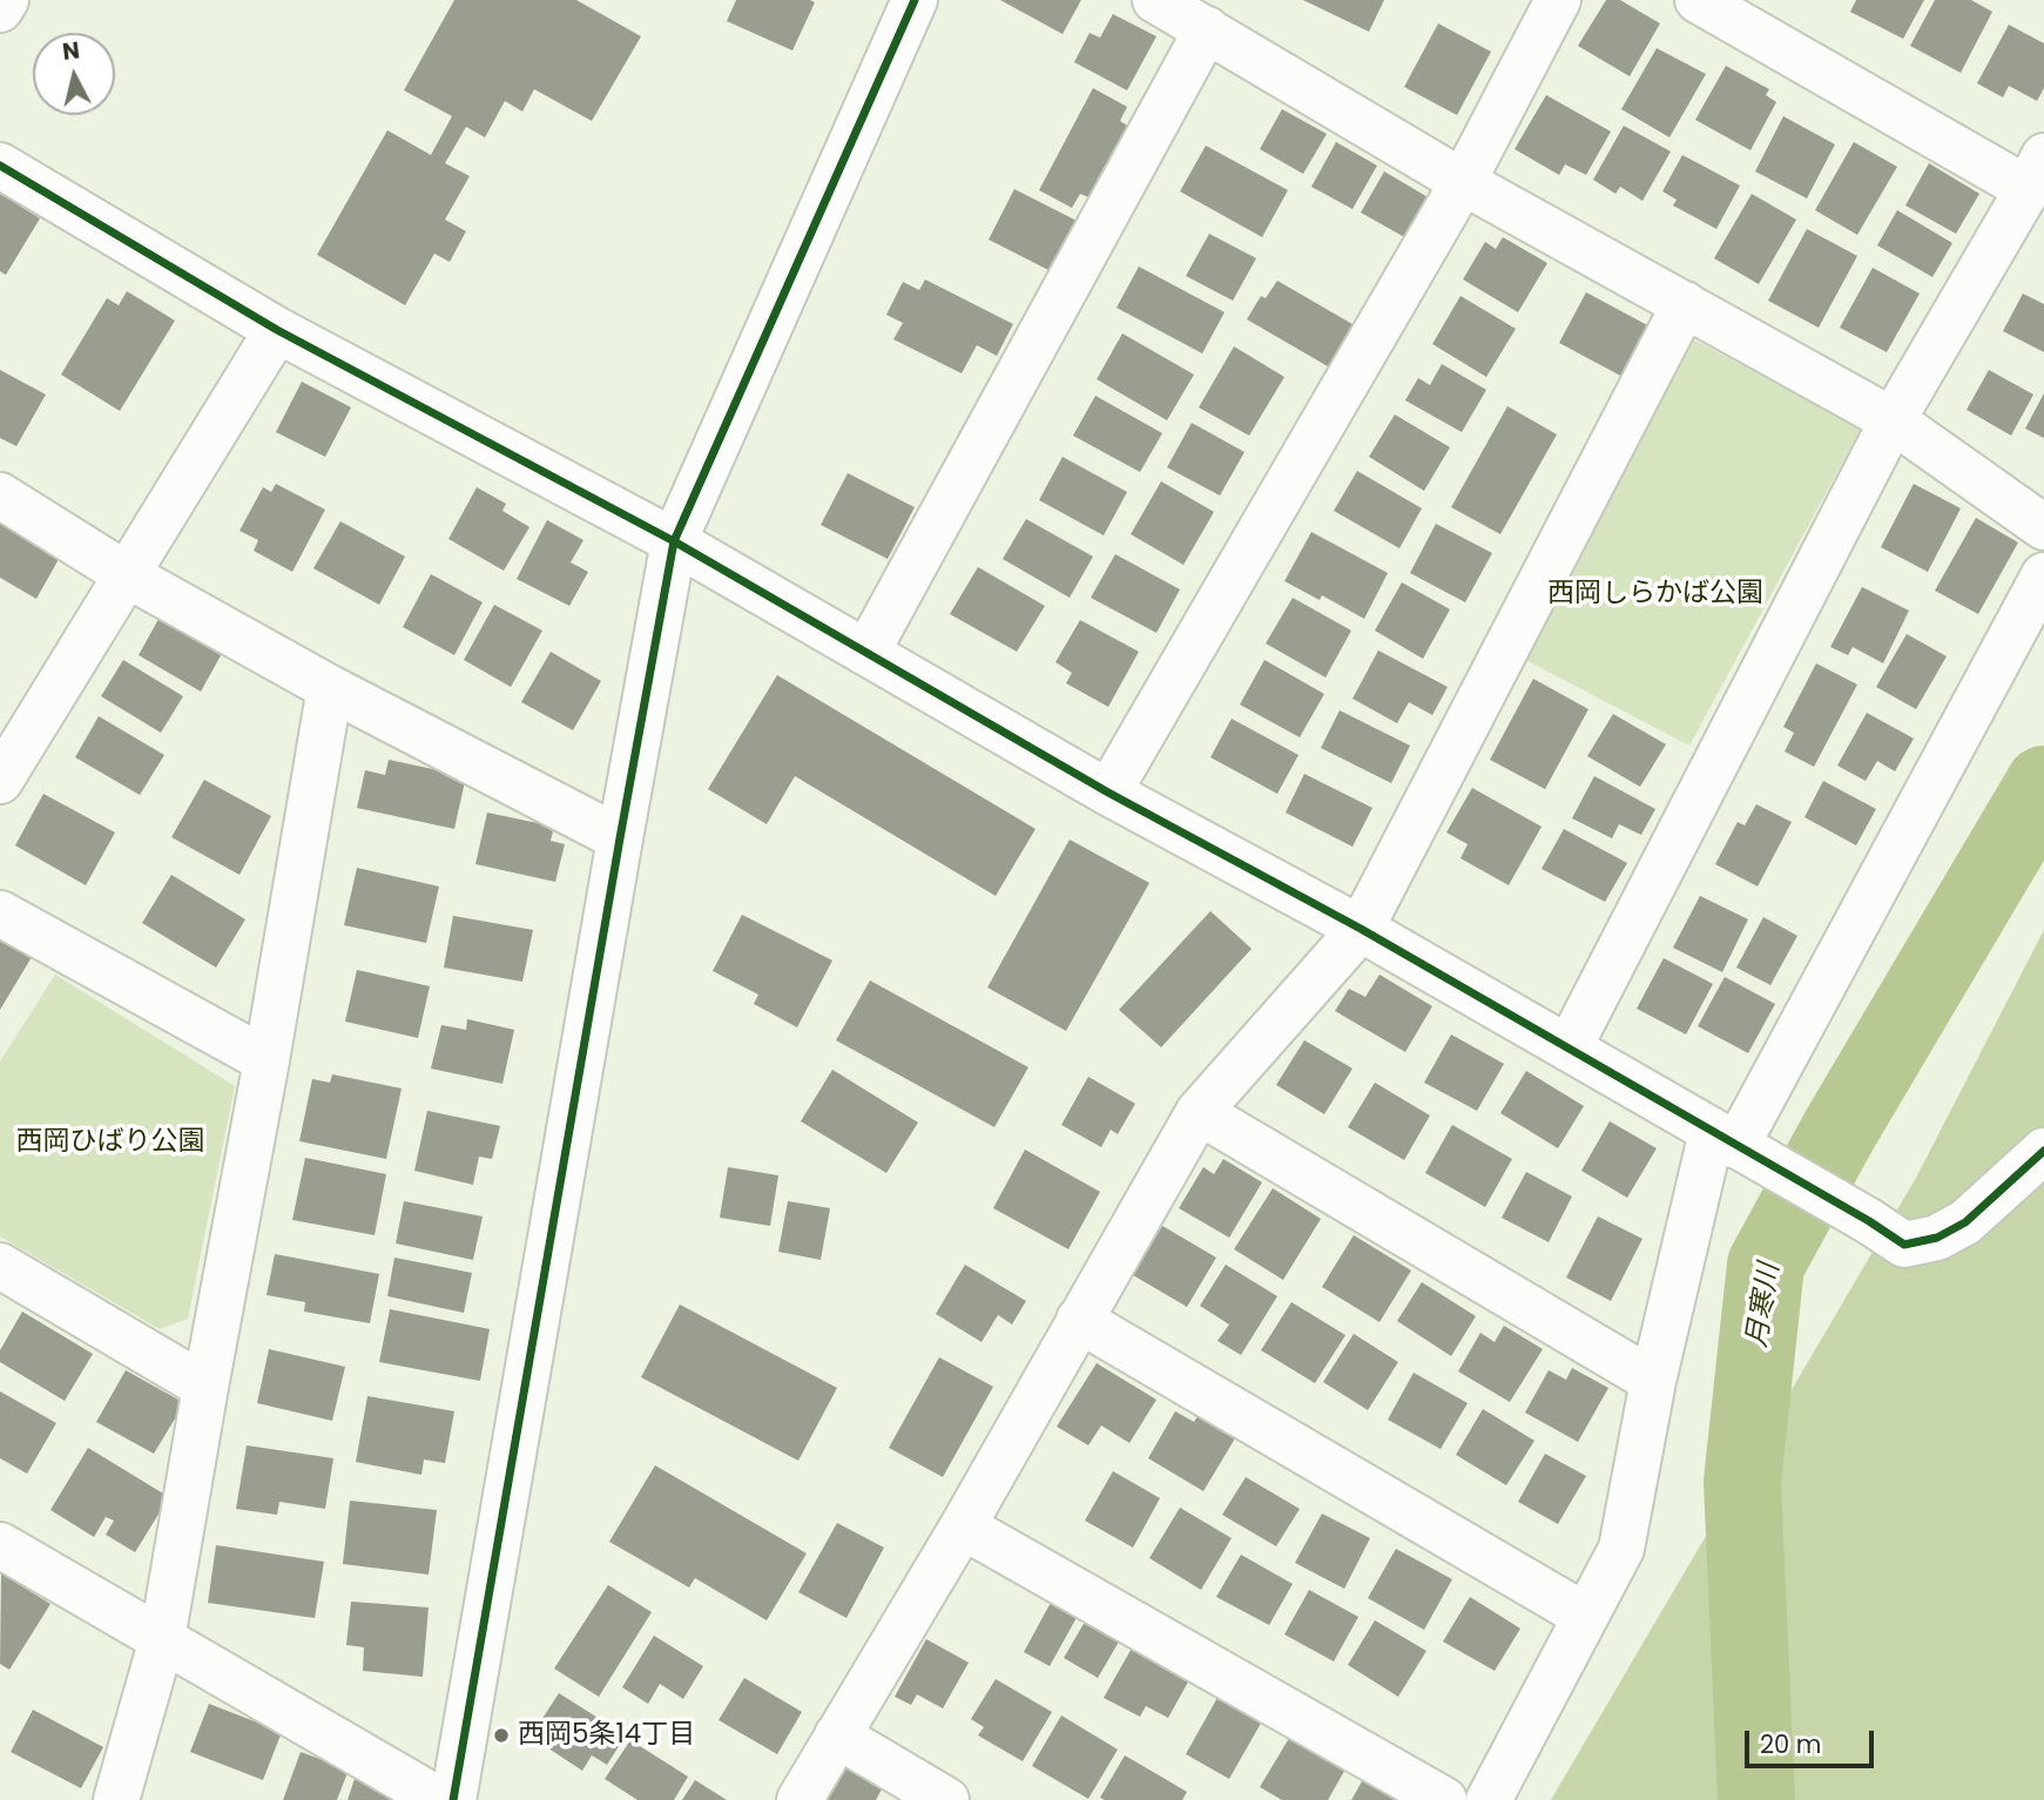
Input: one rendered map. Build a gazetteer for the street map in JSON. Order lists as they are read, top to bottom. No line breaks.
{"water":["月寒川"],"parks":["西岡しらかば公園","西岡ひばり公園"],"places":["西岡5条14丁目"],"scale_bar":"20 m","north":"top"}
